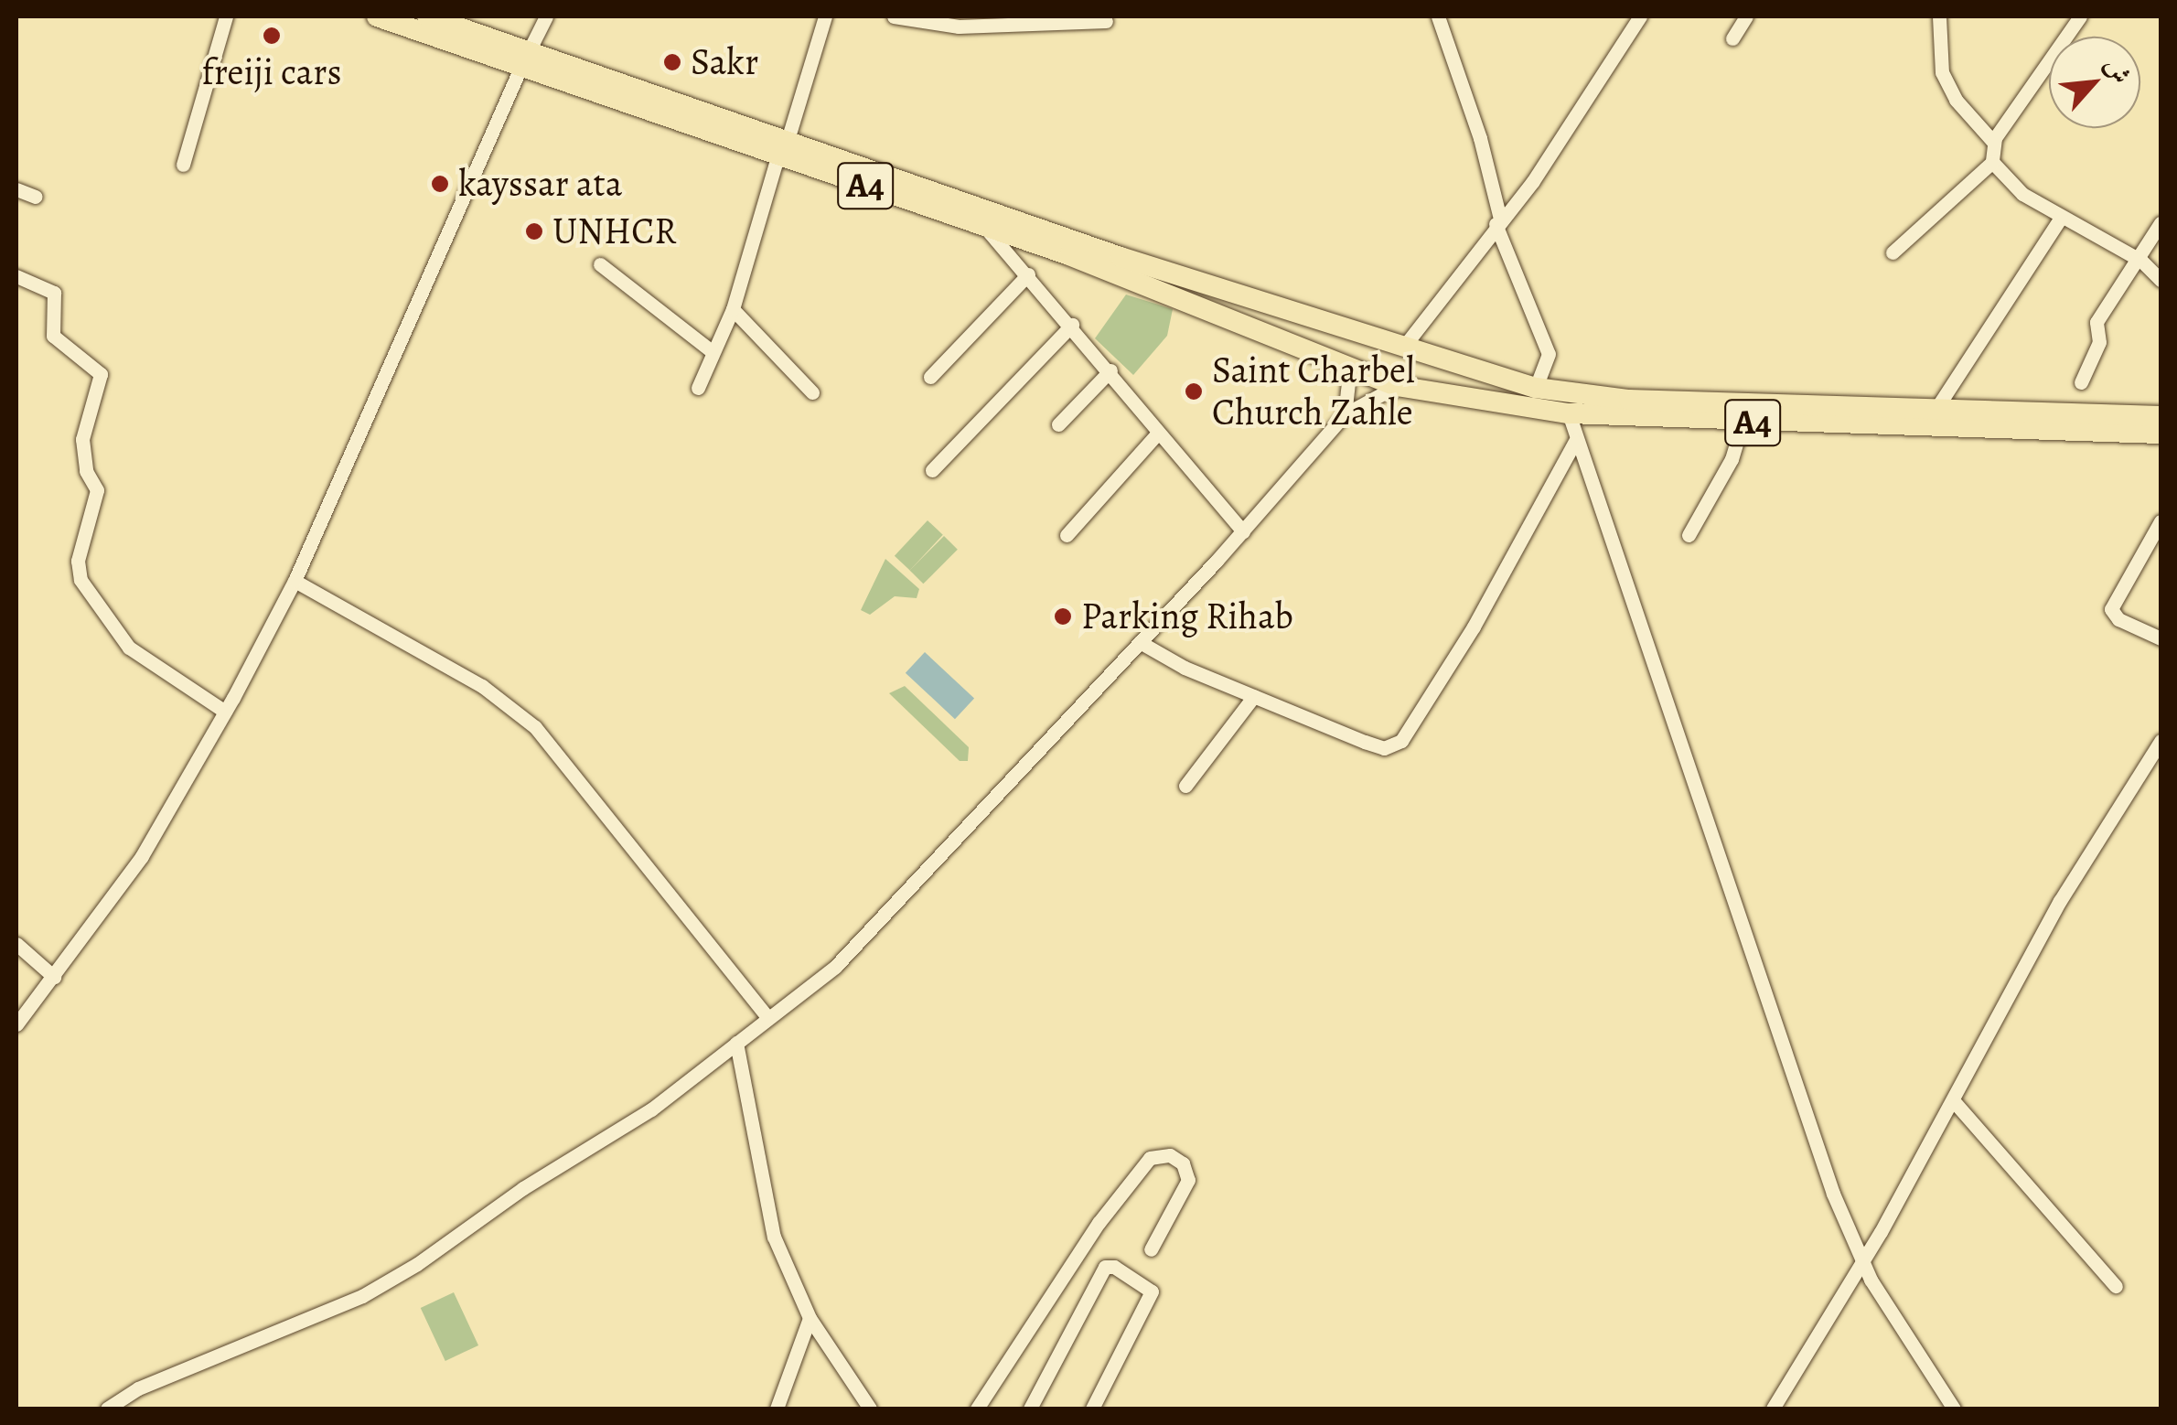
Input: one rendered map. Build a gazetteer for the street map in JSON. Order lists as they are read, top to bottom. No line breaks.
{"streets":{"highway":["A4"]},"places":["freiji cars","Sakr","kayssar ata","UNHCR","Saint Charbel Church Zahle","Parking Rihab"],"north":"top right"}
